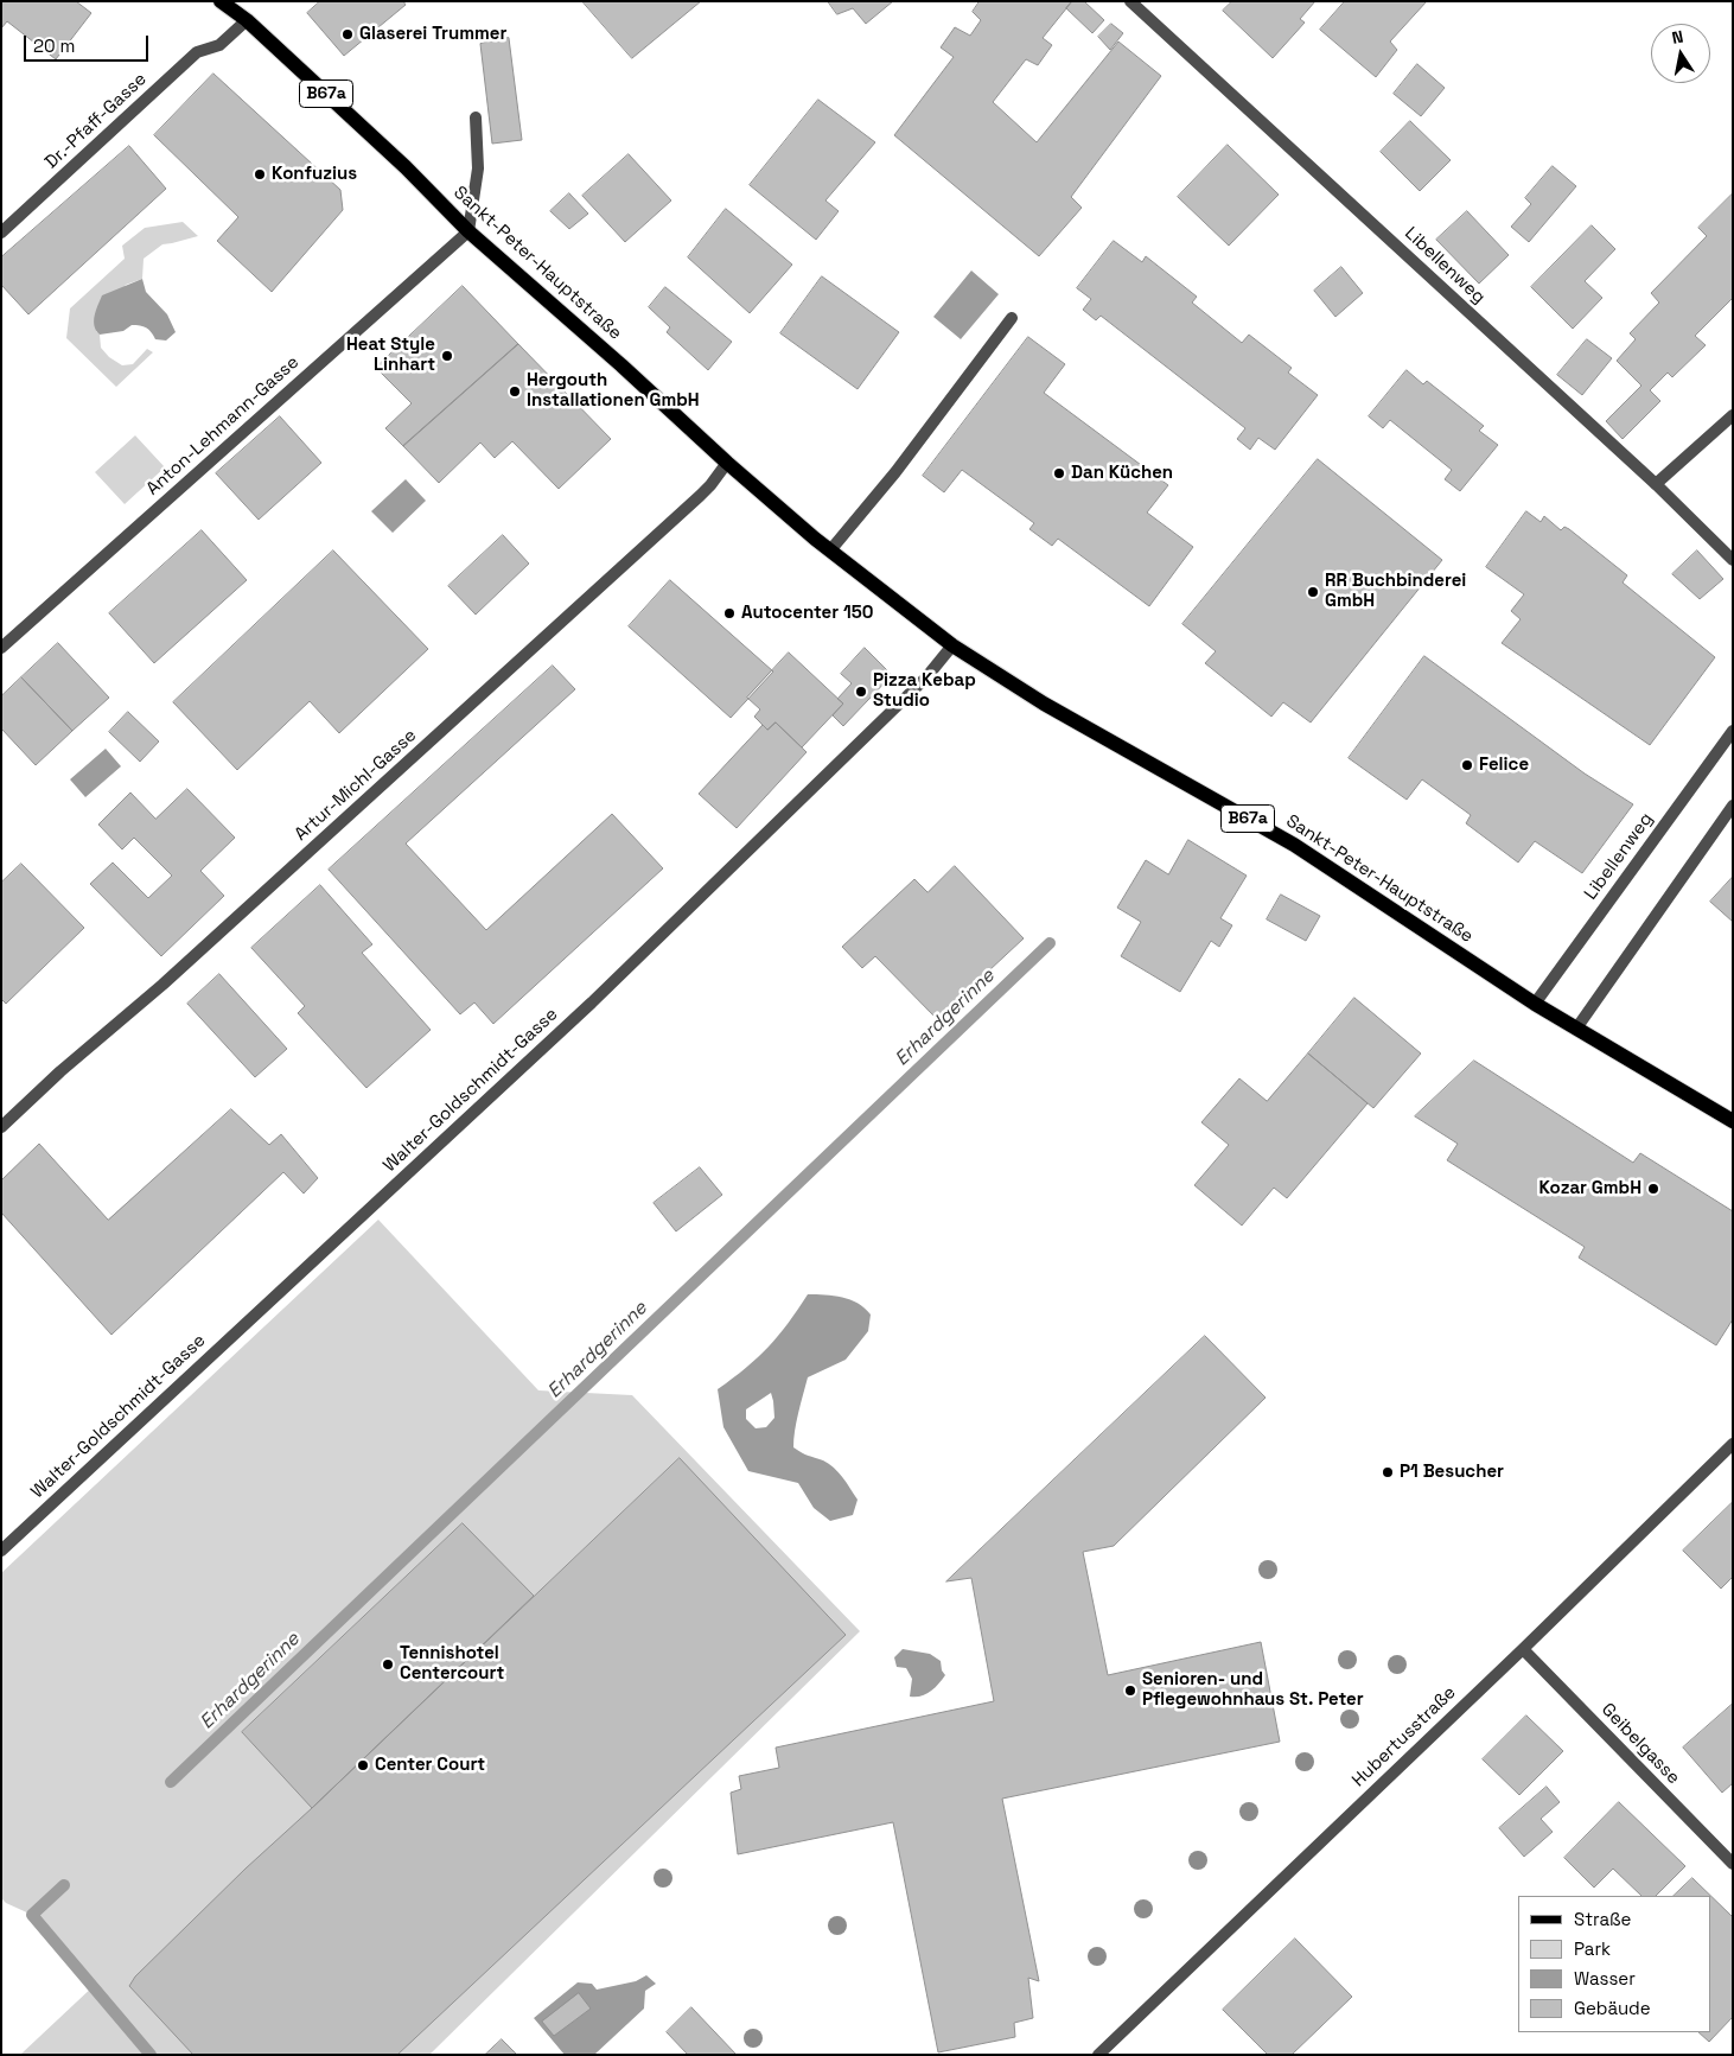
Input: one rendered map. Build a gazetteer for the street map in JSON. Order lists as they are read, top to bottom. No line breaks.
{"streets":{"main road":["B67a","Sankt-Peter-Hauptstraße"],"street":["Dr.-Pfaff-Gasse","Libellenweg","Anton-Lehmann-Gasse","Artur-Michl-Gasse","Walter-Goldschmidt-Gasse","Hubertusstraße","Geibelgasse"]},"crossings":[["Dr.-Pfaff-Gasse","Sankt-Peter-Hauptstraße"],["Sankt-Peter-Hauptstraße","Libellenweg"],["Sankt-Peter-Hauptstraße","Anton-Lehmann-Gasse"],["Sankt-Peter-Hauptstraße","Artur-Michl-Gasse"],["Sankt-Peter-Hauptstraße","Walter-Goldschmidt-Gasse"],["Hubertusstraße","Geibelgasse"]],"water":["Erhardgerinne"],"places":["Glaserei Trummer","Konfuzius","Heat Style Linhart","Hergouth Installationen GmbH","Dan Küchen","RR Buchbinderei GmbH","Autocenter 150","Pizza Kebap Studio","Felice","Kozar GmbH","P1 Besucher","Tennishotel Centercourt","Senioren- und Pflegewohnhaus St. Peter","Center Court"],"legend":["Straße","Park","Wasser","Gebäude"],"scale_bar":"20 m","north":"top"}
